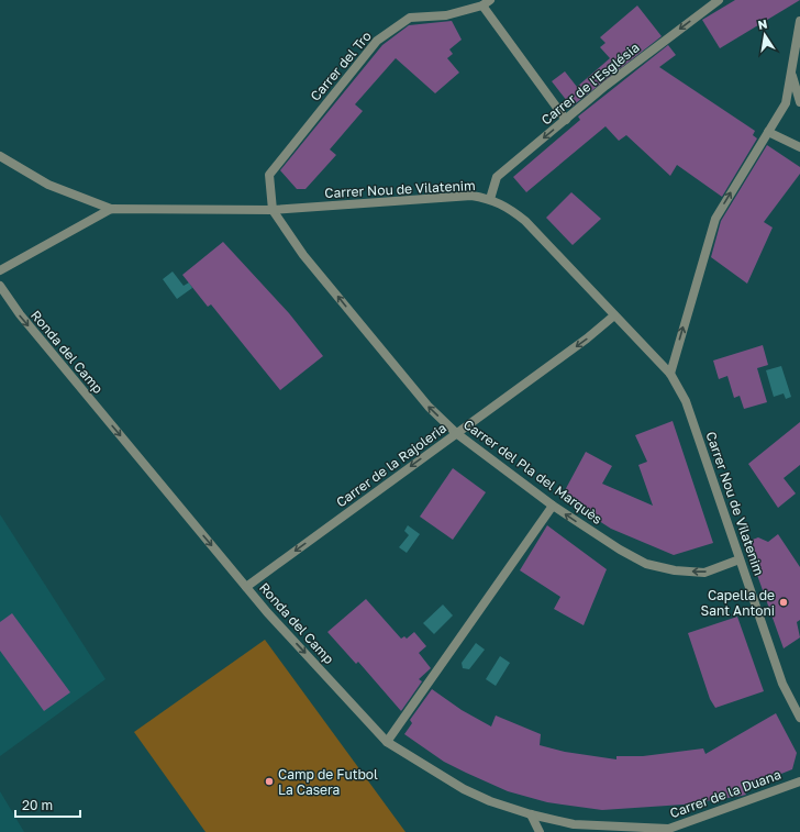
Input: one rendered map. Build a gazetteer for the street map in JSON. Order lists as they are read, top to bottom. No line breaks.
{"streets":{"street":["Carrer del Tro","Carrer de l'Església","Carrer Nou de Vilatenim","Ronda del Camp","Carrer de la Rajoleria","Carrer del Pla del Marquès","Carrer de la Duana"]},"crossings":[["Carrer del Tro","Carrer Nou de Vilatenim"],["Carrer del Tro","Carrer del Pla del Marquès"],["Carrer de l'Església","Carrer Nou de Vilatenim"],["Carrer Nou de Vilatenim","Carrer de la Rajoleria"],["Carrer Nou de Vilatenim","Carrer del Pla del Marquès"],["Ronda del Camp","Carrer de la Rajoleria"],["Ronda del Camp","Carrer de la Duana"],["Carrer de la Rajoleria","Carrer del Pla del Marquès"]],"one_way":["Carrer de l'Església","Ronda del Camp","Carrer de la Rajoleria","Carrer del Pla del Marquès"],"places":["Capella de Sant Antoni","Camp de Futbol La Casera"],"scale_bar":"20 m","north":"top"}
